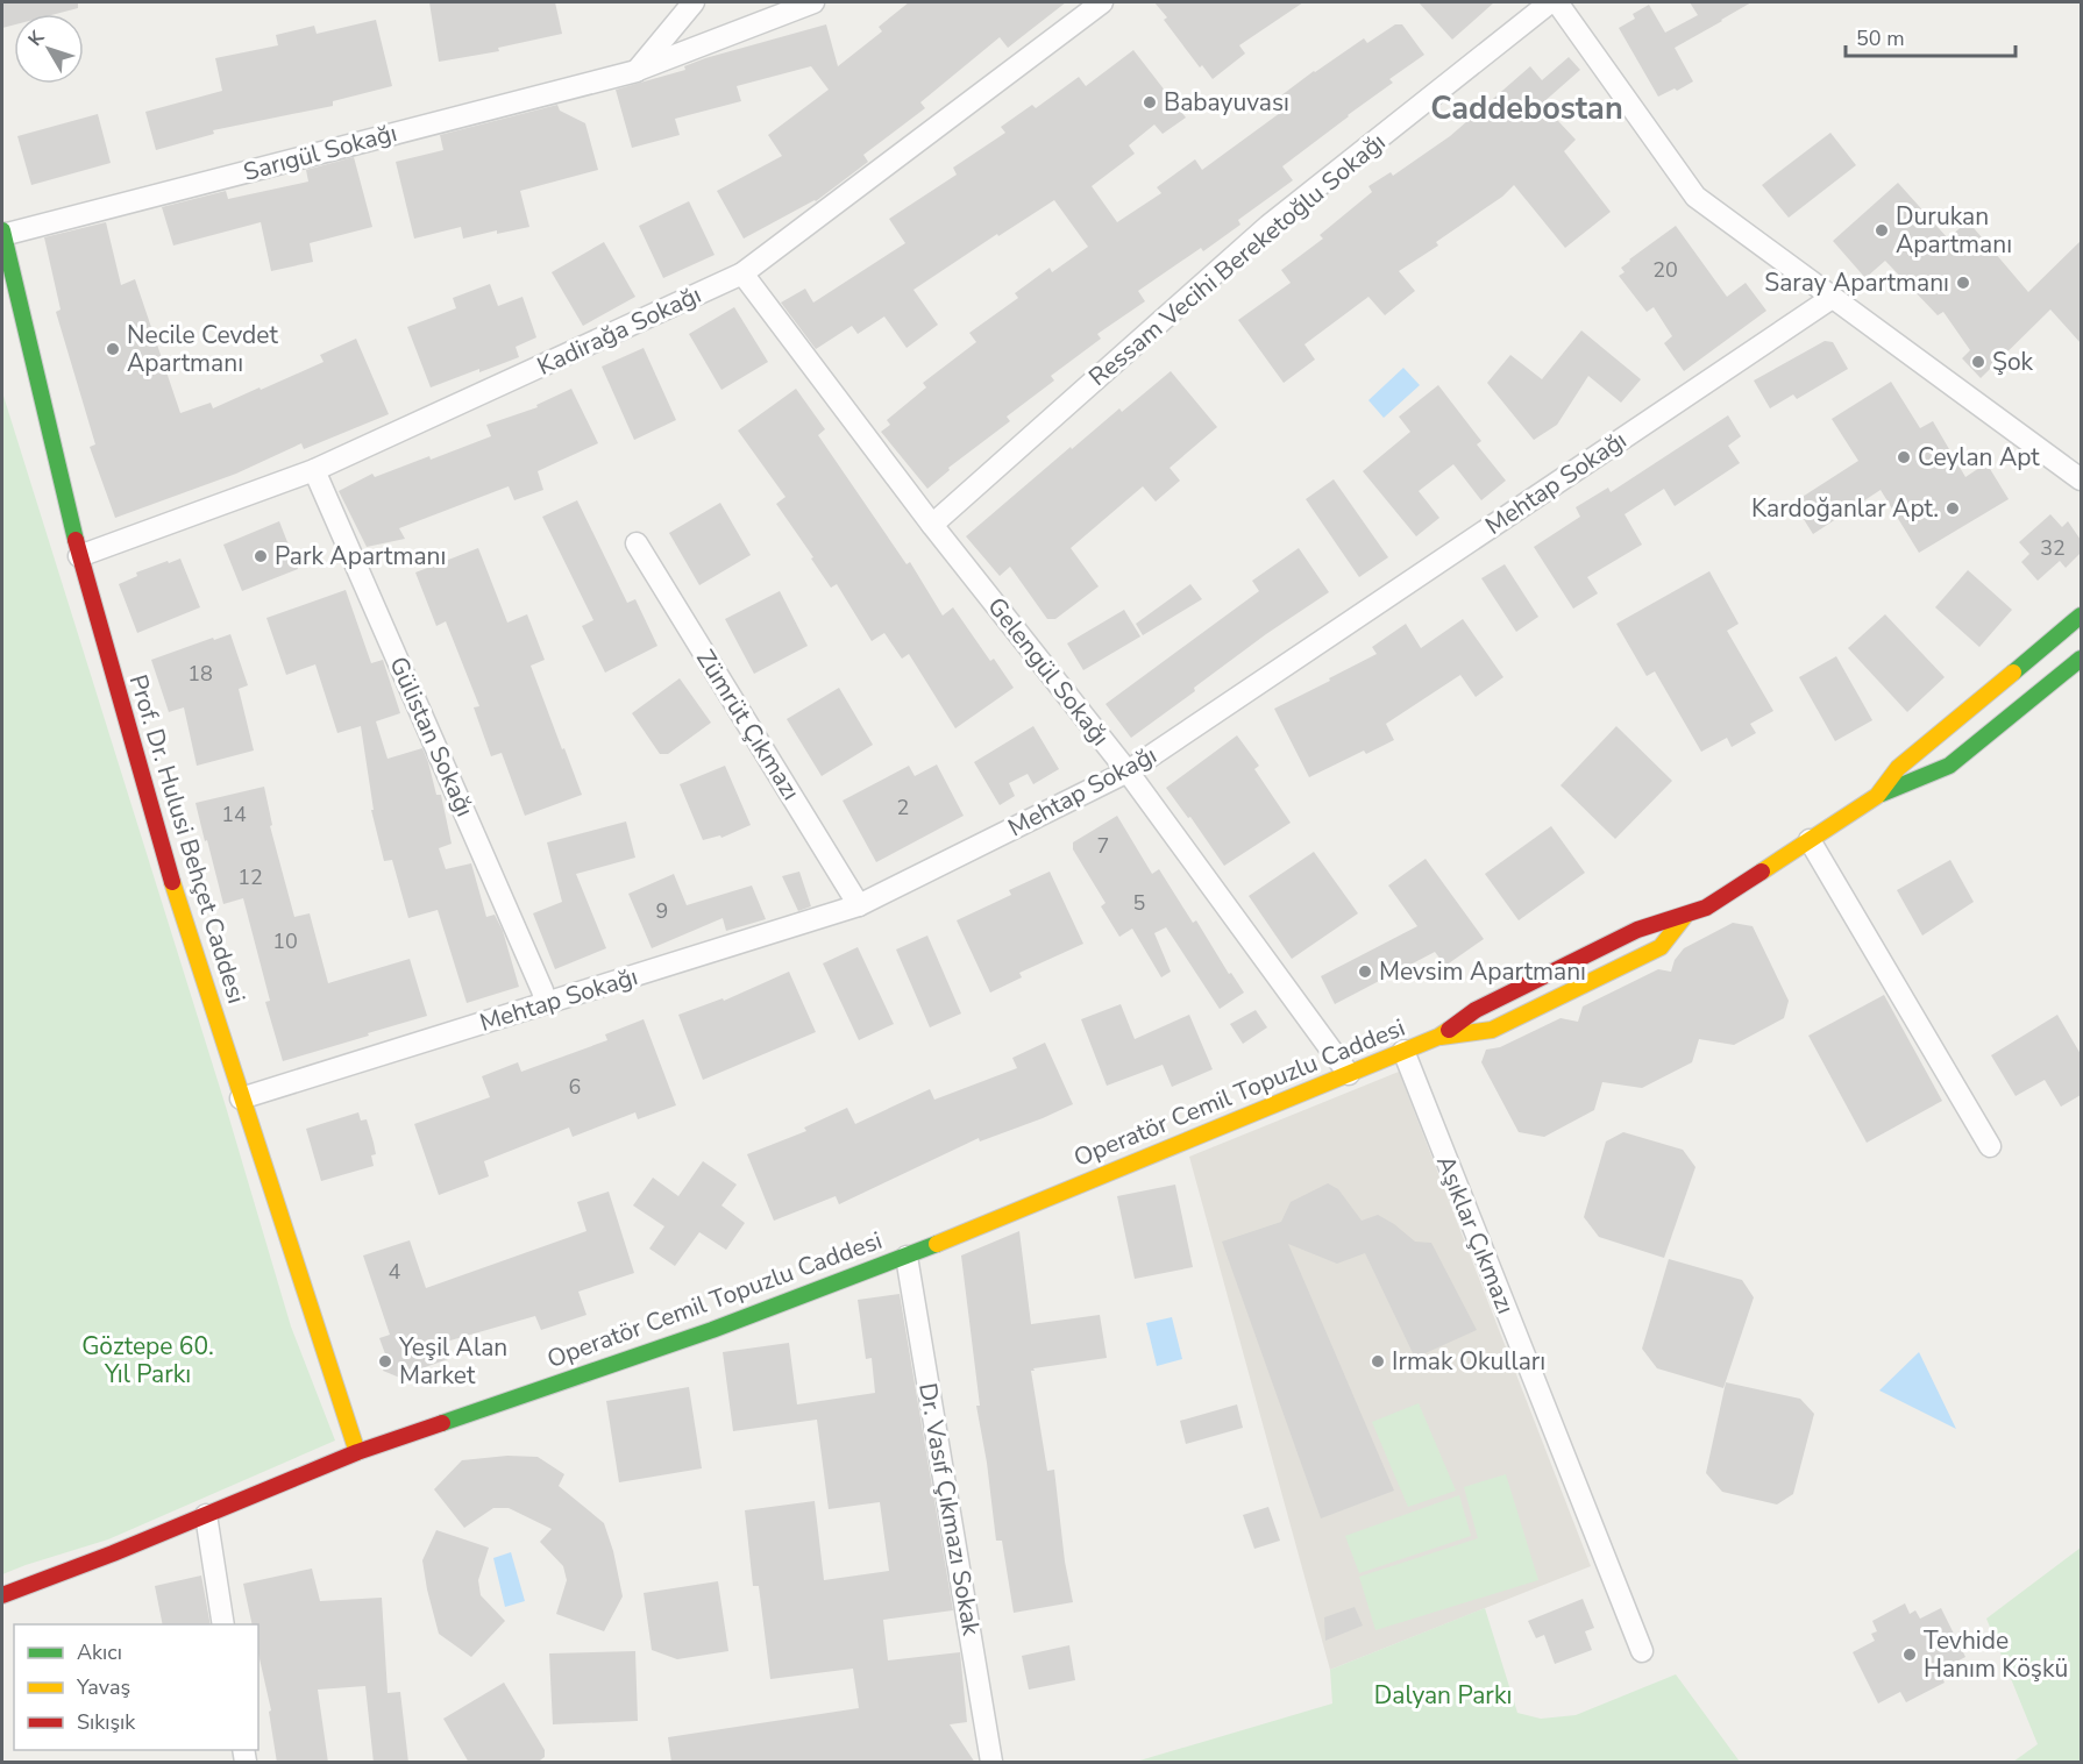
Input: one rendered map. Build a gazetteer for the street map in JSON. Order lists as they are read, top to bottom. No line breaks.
{"streets":{"main road":["Prof. Dr. Hulusi Behçet Caddesi","Operatör Cemil Topuzlu Caddesi"],"street":["Sarıgül Sokağı","Ressam Vecihi Bereketoğlu Sokağı","Kadirağa Sokağı","Mehtap Sokağı","Gelengül Sokağı","Zümrüt Çıkmazı","Gülistan Sokağı","Aşıklar Çıkmazı","Dr. Vasıf Çıkmazı Sokak"]},"crossings":[["Sarıgül Sokağı","Prof. Dr. Hulusi Behçet Caddesi"],["Ressam Vecihi Bereketoğlu Sokağı","Gelengül Sokağı"],["Kadirağa Sokağı","Gelengül Sokağı"],["Kadirağa Sokağı","Gülistan Sokağı"],["Kadirağa Sokağı","Prof. Dr. Hulusi Behçet Caddesi"],["Mehtap Sokağı","Gelengül Sokağı"],["Mehtap Sokağı","Zümrüt Çıkmazı"],["Mehtap Sokağı","Gülistan Sokağı"],["Mehtap Sokağı","Prof. Dr. Hulusi Behçet Caddesi"],["Gelengül Sokağı","Operatör Cemil Topuzlu Caddesi"],["Prof. Dr. Hulusi Behçet Caddesi","Operatör Cemil Topuzlu Caddesi"],["Operatör Cemil Topuzlu Caddesi","Aşıklar Çıkmazı"],["Operatör Cemil Topuzlu Caddesi","Dr. Vasıf Çıkmazı Sokak"]],"districts":["Caddebostan"],"parks":["Göztepe 60. Yıl Parkı","Dalyan Parkı"],"places":["Babayuvası","Durukan Apartmanı","Saray Apartmanı","Necile Cevdet Apartmanı","Şok","Ceylan Apt","Kardoğanlar Apt.","Park Apartmanı","Mevsim Apartmanı","Yeşil Alan Market","Irmak Okulları","Tevhide Hanım Köşkü"],"house_numbers":["20","32","18","2","14","7","12","5","9","10","6","4"],"legend":["Akıcı","Yavaş","Sıkışık"],"scale_bar":"50 m","north":"top left"}
